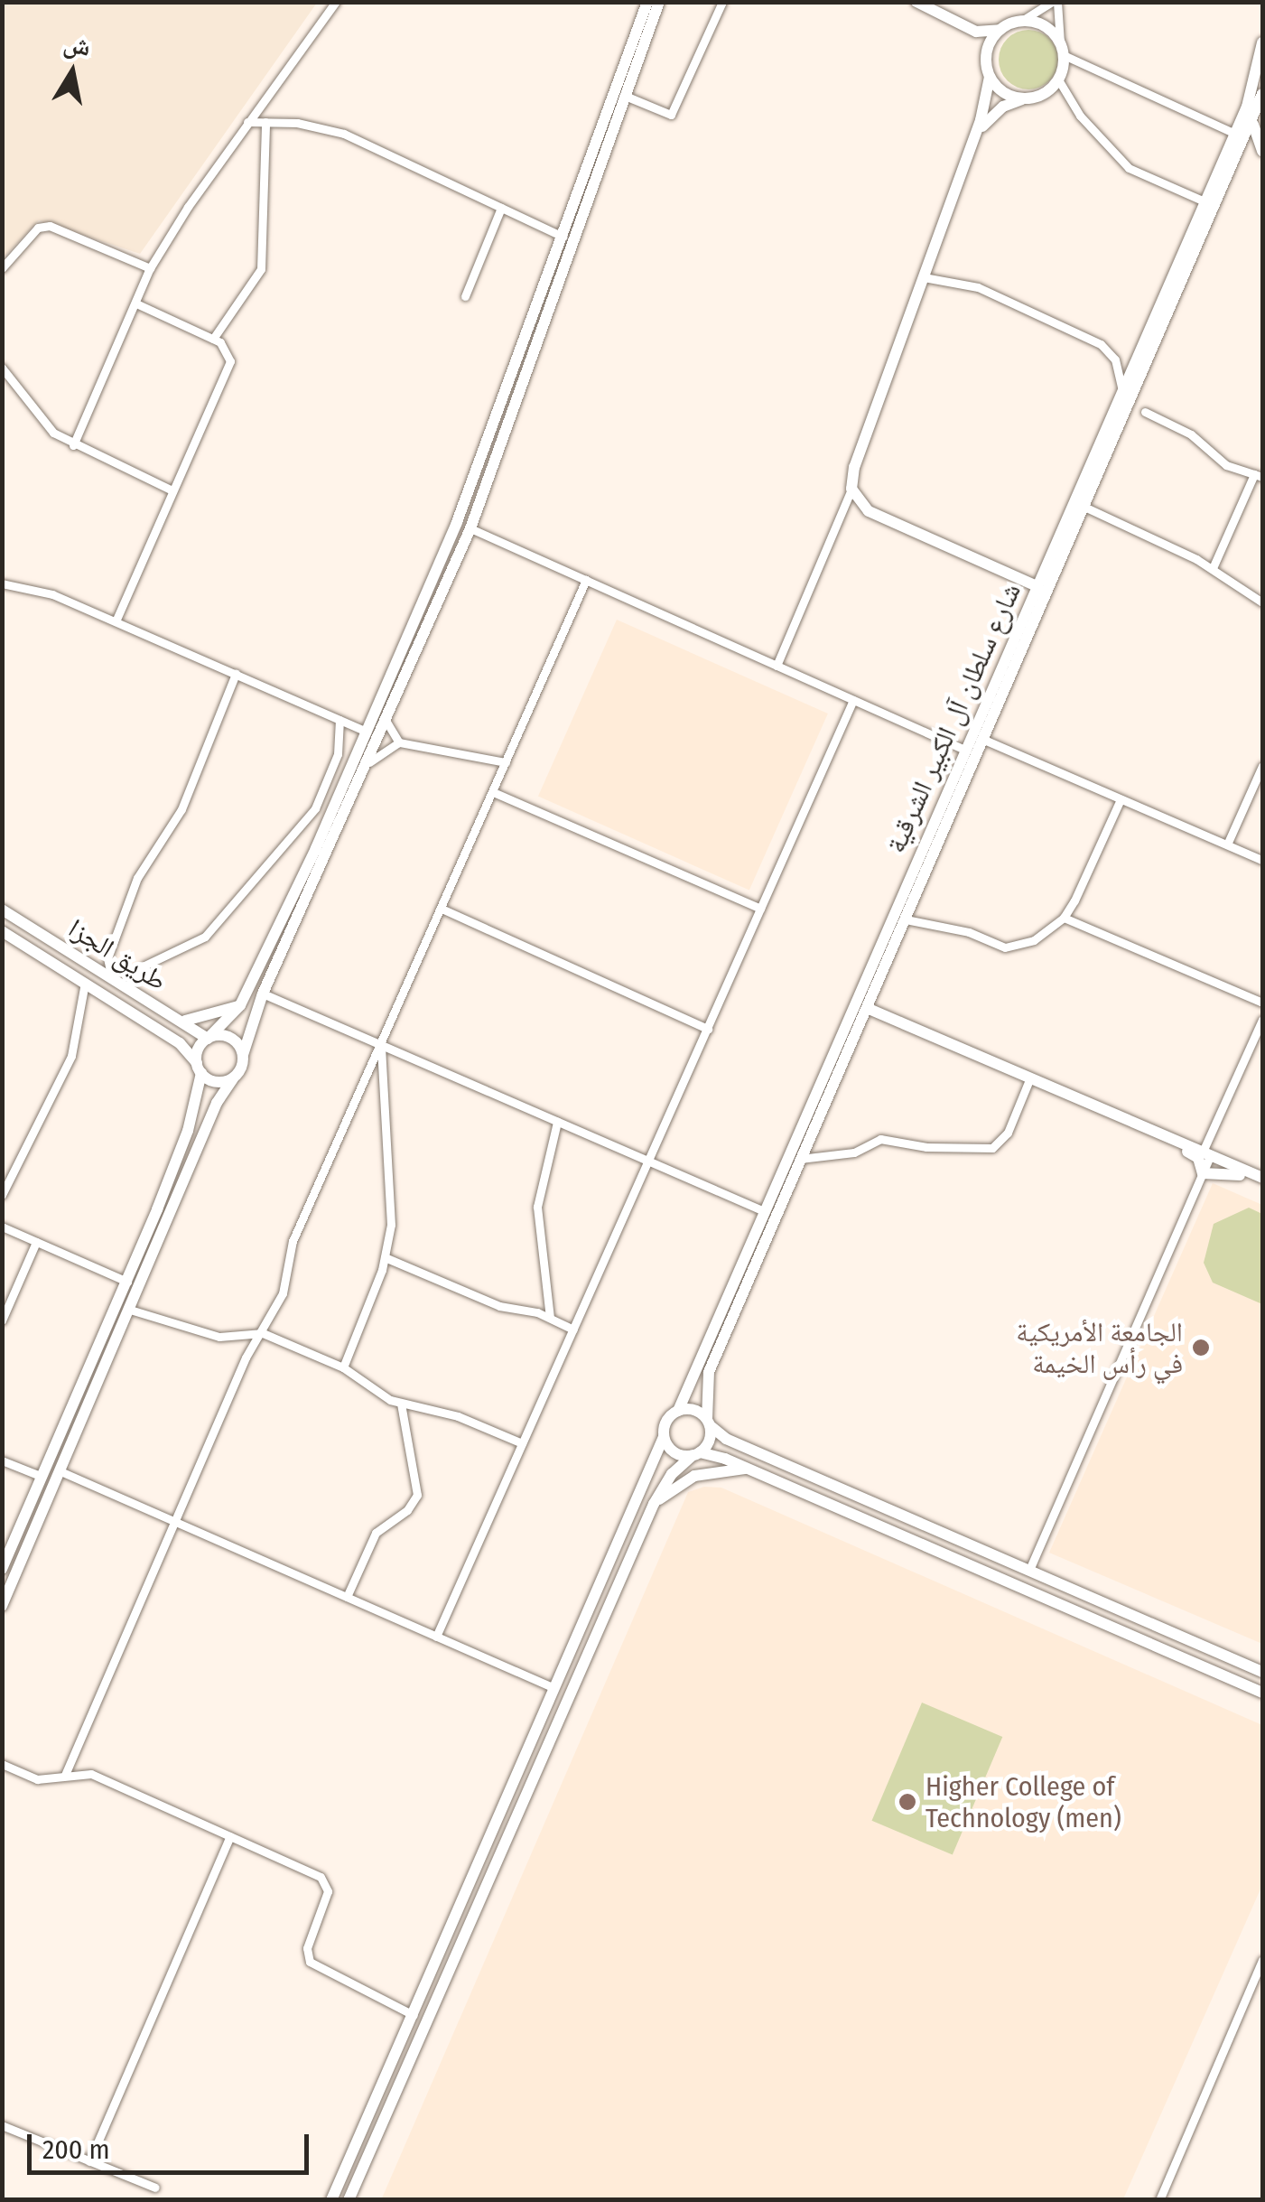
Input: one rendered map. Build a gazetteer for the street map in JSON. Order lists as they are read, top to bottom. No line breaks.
{"streets":{"main road":["شارع سلطان آل الكبير الشرقية","طريق الجزا"]},"places":["الجامعة الأمريكية في رأس الخيمة","Higher College of Technology (men)"],"scale_bar":"200 m","north":"top"}
